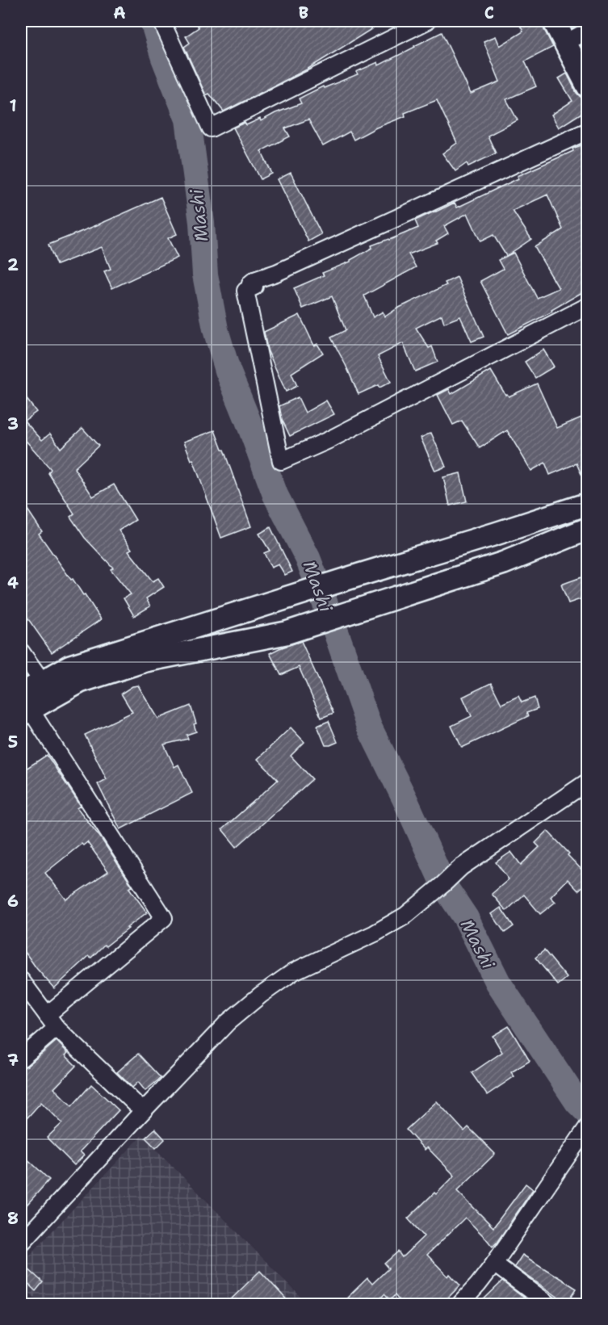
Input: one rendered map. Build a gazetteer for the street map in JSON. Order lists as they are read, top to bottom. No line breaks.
{"water":["Mashi"],"grid":{"columns":["A","B","C"],"rows":["1","2","3","4","5","6","7","8"]}}
